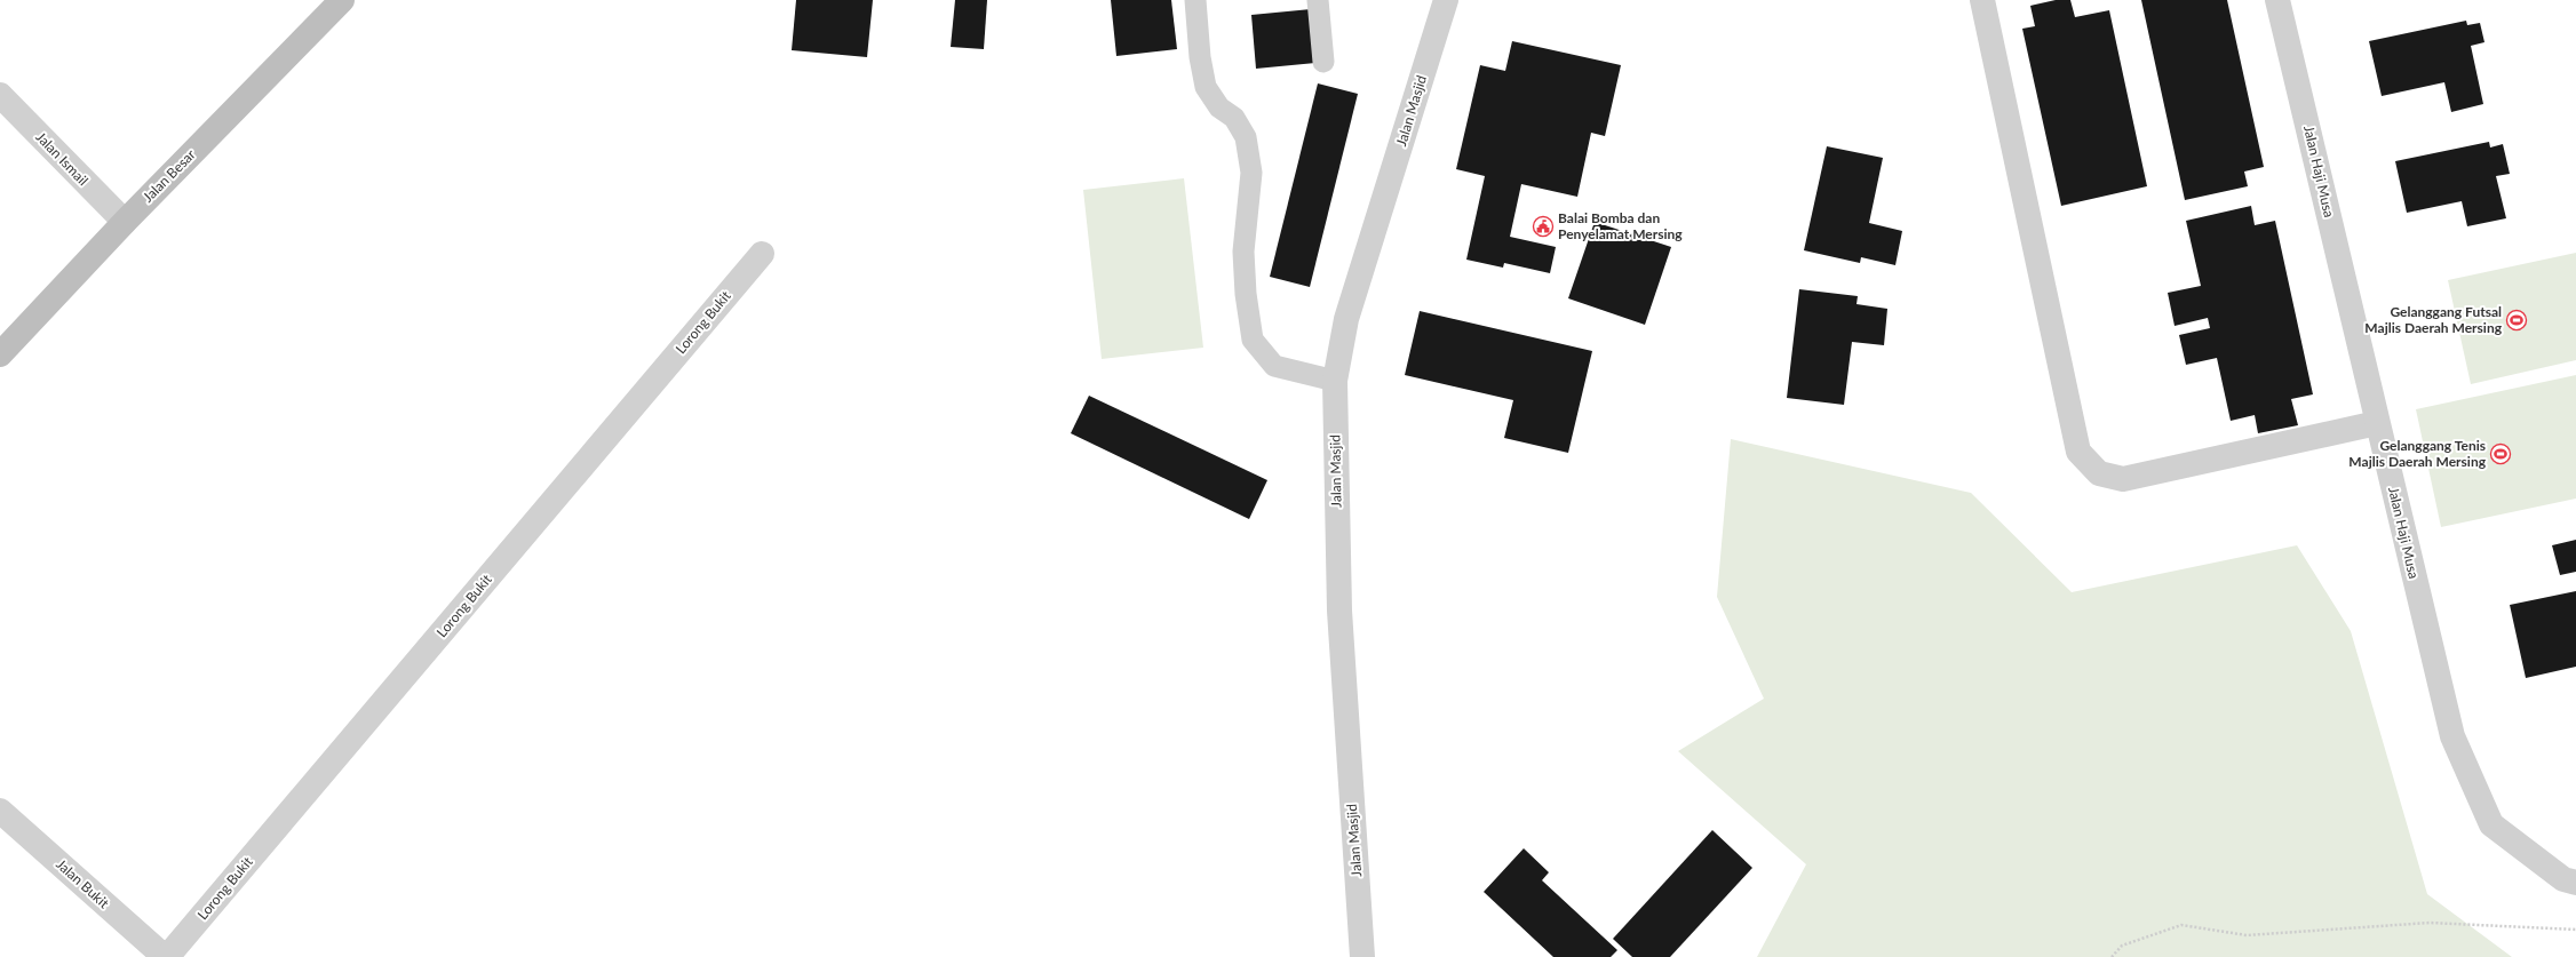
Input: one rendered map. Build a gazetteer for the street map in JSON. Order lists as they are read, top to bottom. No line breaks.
{"streets":{"street":["Jalan Masjid","Jalan Ismail","Jalan Haji Musa","Jalan Besar","Lorong Bukit","Jalan Bukit"]},"crossings":[["Jalan Ismail","Jalan Besar"],["Lorong Bukit","Jalan Bukit"]],"places":{"public building":["Balai Bomba dan Penyelamat Mersing"],"sports":["Gelanggang Futsal Majlis Daerah Mersing","Gelanggang Tenis Majlis Daerah Mersing"]}}
